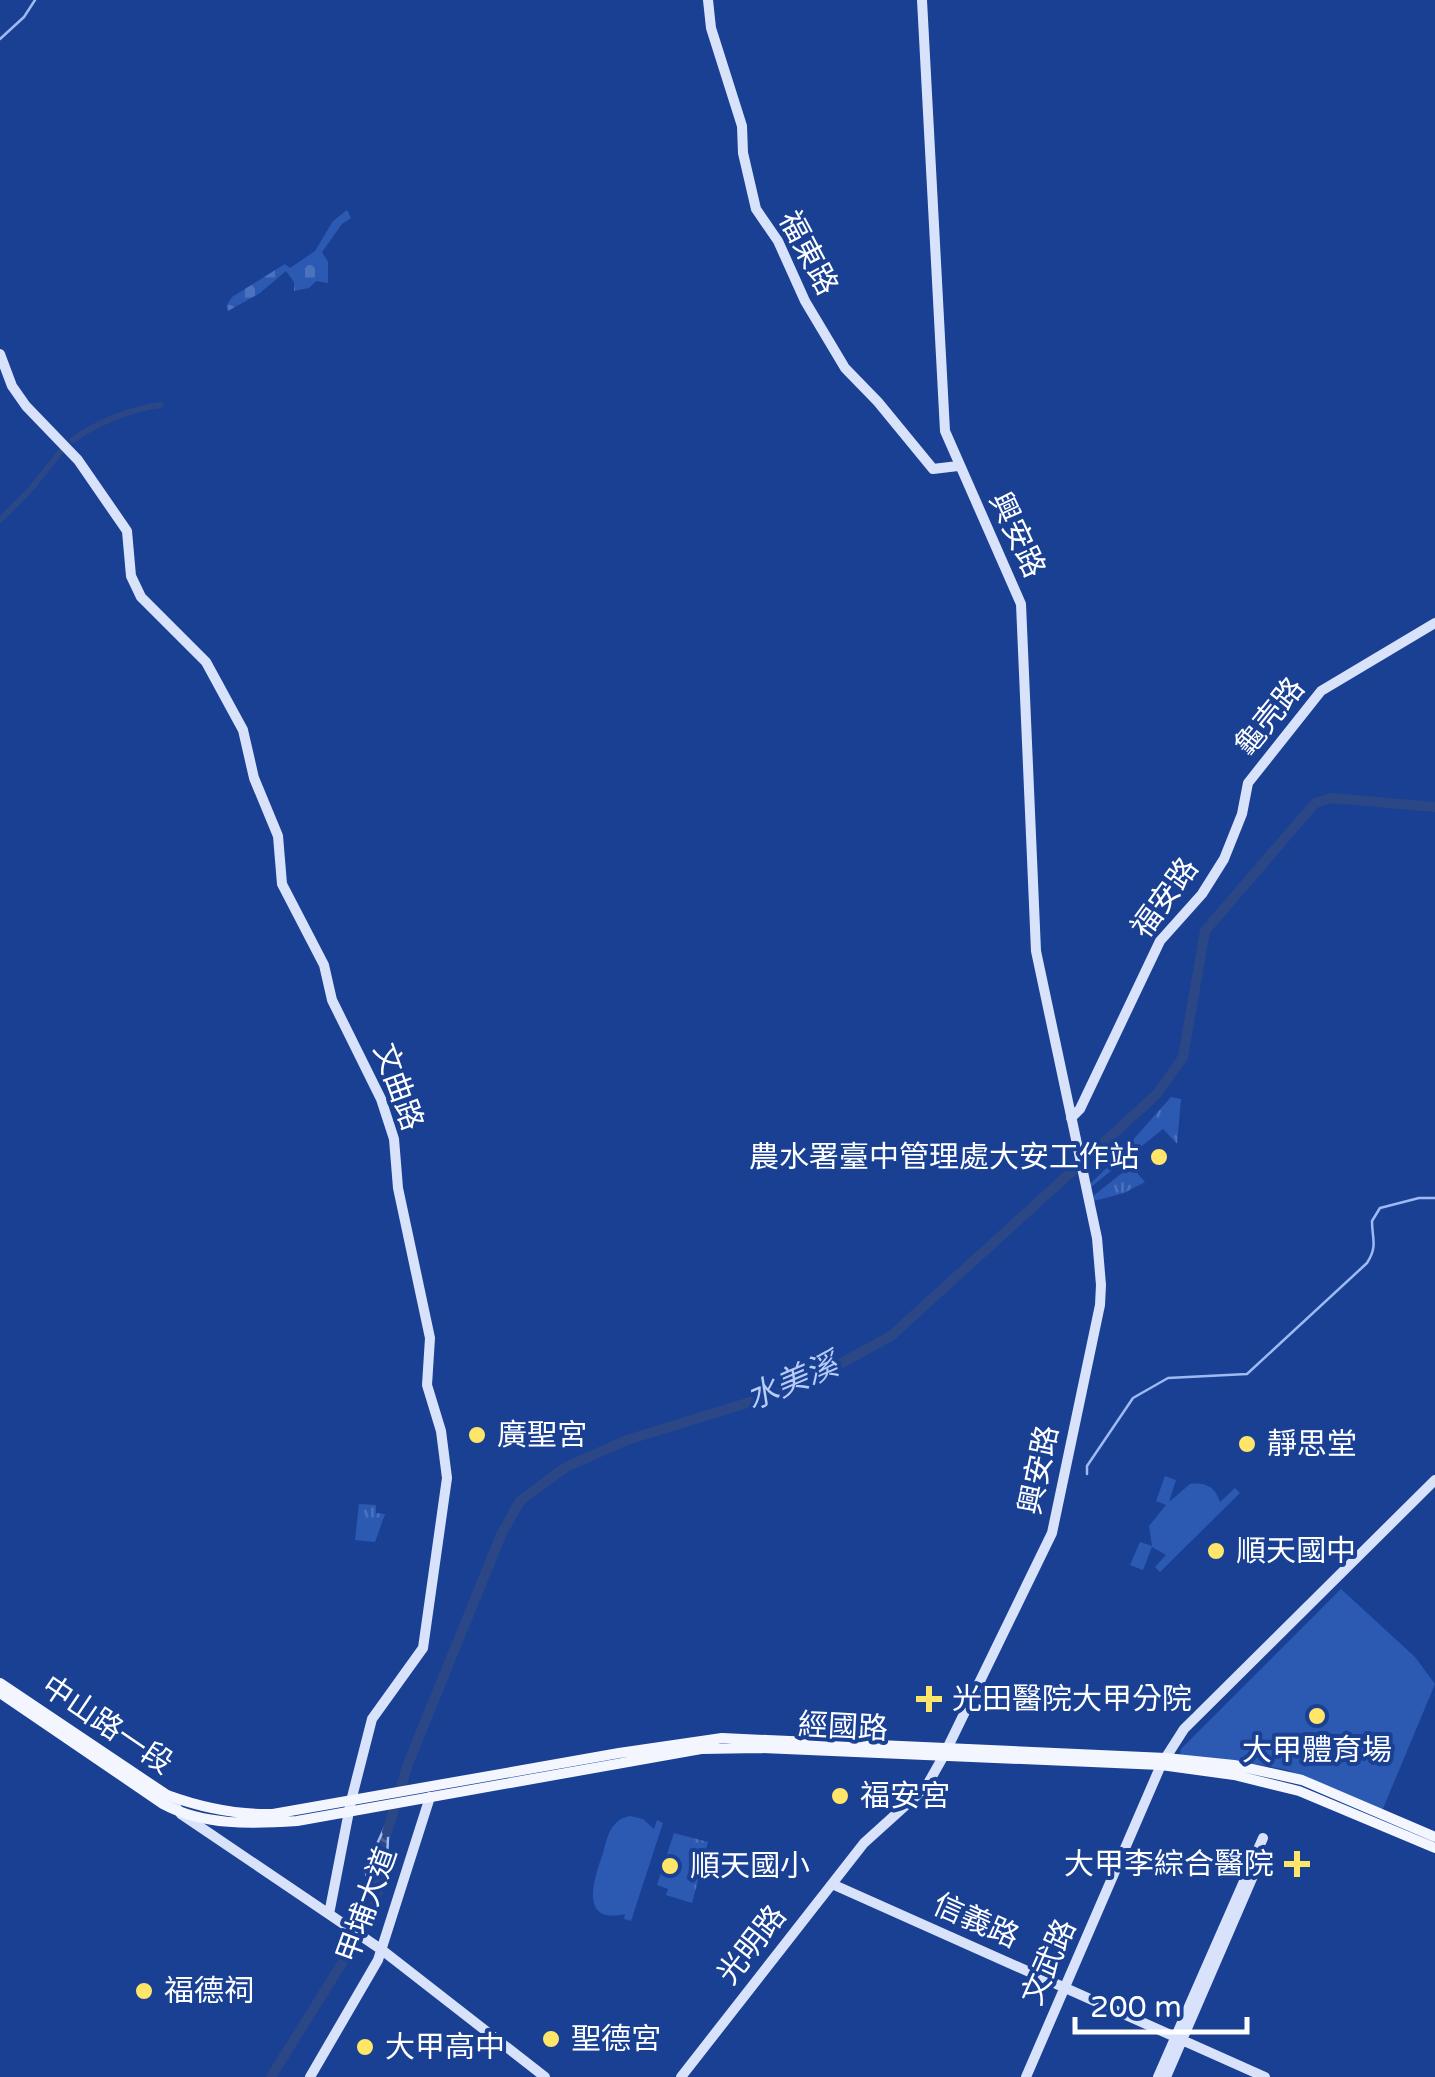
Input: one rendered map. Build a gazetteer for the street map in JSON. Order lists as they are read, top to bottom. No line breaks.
{"streets":{"main road":["中山路一段","經國路"],"street":["福東路","興安路","龜壳路","福安路","文曲路","甲埔大道","信義路","光明路","文武路"]},"crossings":[["福東路","興安路"],["興安路","福安路"],["興安路","經國路"],["興安路","光明路"],["龜壳路","福安路"],["文曲路","中山路一段"],["文曲路","經國路"],["中山路一段","甲埔大道"],["經國路","甲埔大道"],["經國路","光明路"],["經國路","文武路"],["信義路","光明路"],["信義路","文武路"]],"water":["水美溪"],"places":{"other":["農水署臺中管理處大安工作站","廣聖宮","靜思堂","順天國中","大甲體育場","福安宮","順天國小","福德祠","聖德宮","大甲高中"],"health":["光田醫院大甲分院","大甲李綜合醫院"]},"scale_bar":"200 m"}
